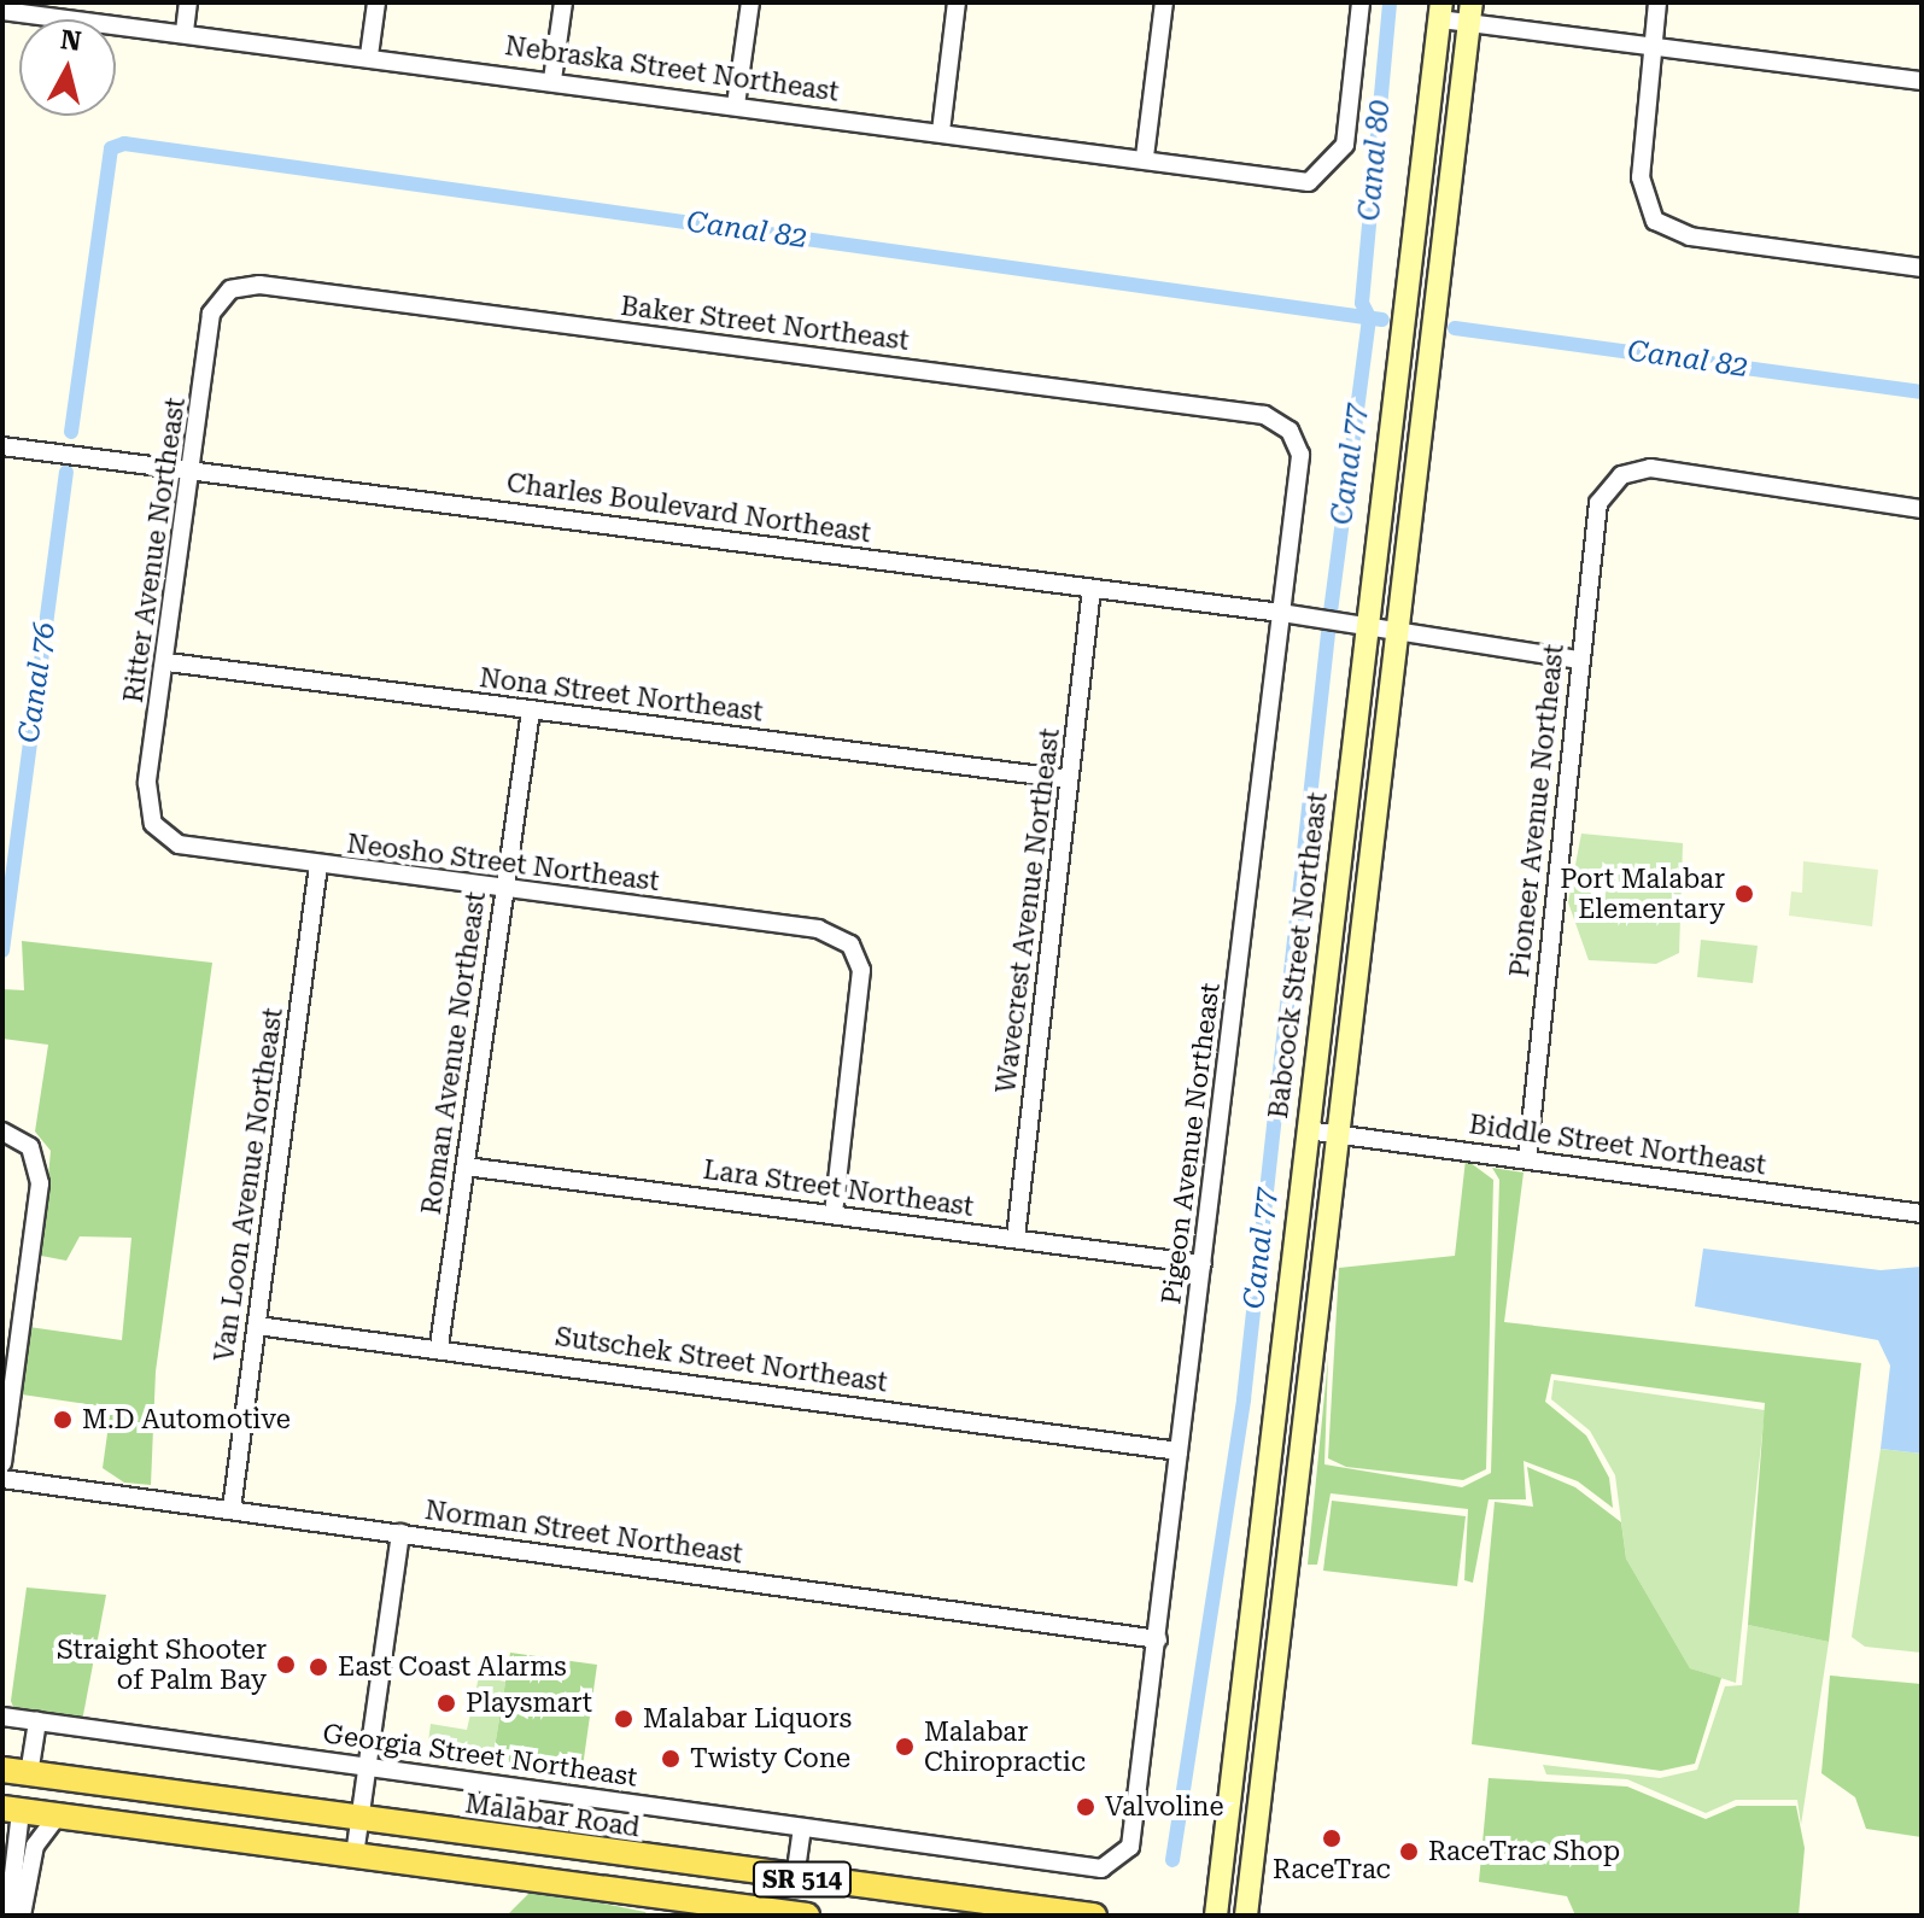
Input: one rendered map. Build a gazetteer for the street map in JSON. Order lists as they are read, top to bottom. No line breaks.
{"streets":{"main road":["Babcock Street Northeast","Malabar Road","SR 514"],"street":["Nebraska Street Northeast","Baker Street Northeast","Charles Boulevard Northeast","Ritter Avenue Northeast","Nona Street Northeast","Pioneer Avenue Northeast","Neosho Street Northeast","Wavecrest Avenue Northeast","Roman Avenue Northeast","Pigeon Avenue Northeast","Biddle Street Northeast","Van Loon Avenue Northeast","Lara Street Northeast","Sutschek Street Northeast","Norman Street Northeast","Georgia Street Northeast"]},"crossings":[["Baker Street Northeast","Ritter Avenue Northeast"],["Baker Street Northeast","Pigeon Avenue Northeast"],["Charles Boulevard Northeast","Ritter Avenue Northeast"],["Charles Boulevard Northeast","Pioneer Avenue Northeast"],["Charles Boulevard Northeast","Wavecrest Avenue Northeast"],["Charles Boulevard Northeast","Babcock Street Northeast"],["Charles Boulevard Northeast","Pigeon Avenue Northeast"],["Ritter Avenue Northeast","Nona Street Northeast"],["Ritter Avenue Northeast","Neosho Street Northeast"],["Nona Street Northeast","Wavecrest Avenue Northeast"],["Nona Street Northeast","Roman Avenue Northeast"],["Pioneer Avenue Northeast","Biddle Street Northeast"],["Neosho Street Northeast","Roman Avenue Northeast"],["Neosho Street Northeast","Van Loon Avenue Northeast"],["Neosho Street Northeast","Lara Street Northeast"],["Wavecrest Avenue Northeast","Lara Street Northeast"],["Babcock Street Northeast","Biddle Street Northeast"],["Roman Avenue Northeast","Lara Street Northeast"],["Roman Avenue Northeast","Sutschek Street Northeast"],["Pigeon Avenue Northeast","Lara Street Northeast"],["Pigeon Avenue Northeast","Sutschek Street Northeast"],["Pigeon Avenue Northeast","Norman Street Northeast"],["Pigeon Avenue Northeast","Georgia Street Northeast"],["Van Loon Avenue Northeast","Sutschek Street Northeast"],["Van Loon Avenue Northeast","Norman Street Northeast"]],"water":["Canal 80","Canal 82","Canal 77","Canal 76"],"places":["Port Malabar Elementary","M.D Automotive","Straight Shooter of Palm Bay","East Coast Alarms","Playsmart","Malabar Liquors","Malabar Chiropractic","Twisty Cone","Valvoline","RaceTrac","RaceTrac Shop"],"north":"top"}
